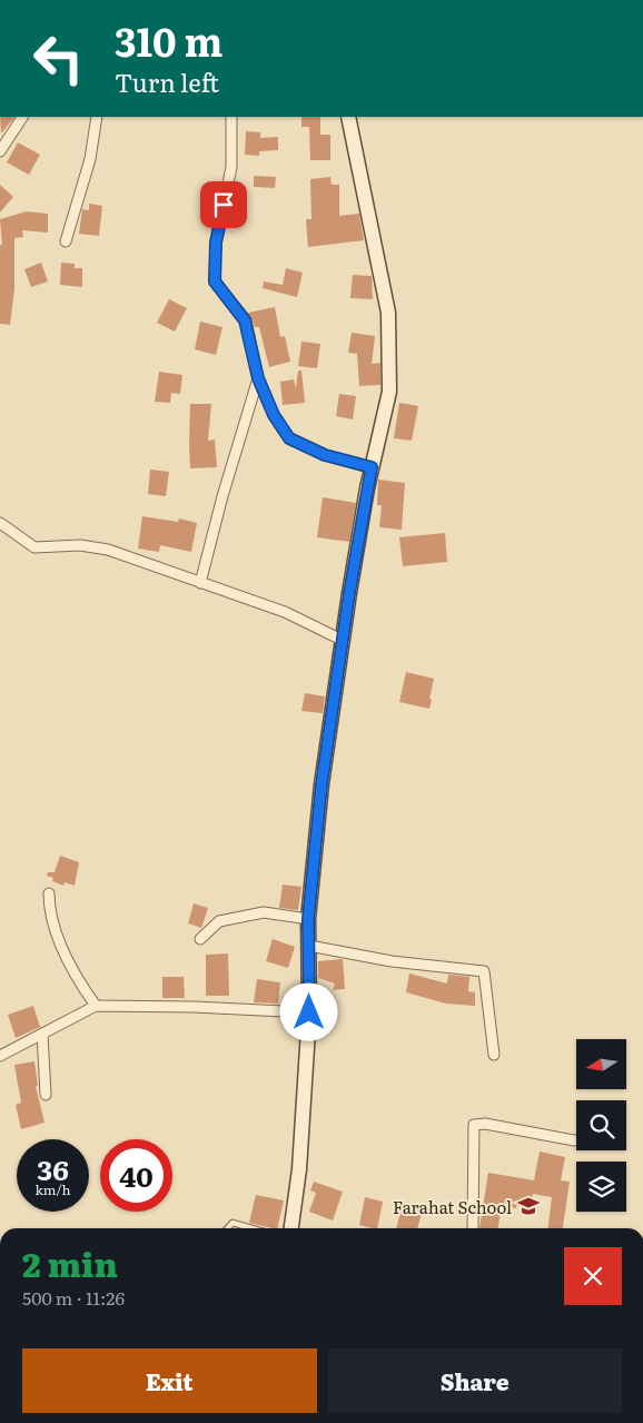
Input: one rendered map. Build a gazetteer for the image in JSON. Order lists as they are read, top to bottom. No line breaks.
{"places":{"school or university":["Farahat School"]},"north":"left","page":{"turn":["310 m","Turn left"],"speed":"36 km/h","limit":"40","heading":["2 min","500 m · 11:26"],"buttons":["Exit","Share"]}}
